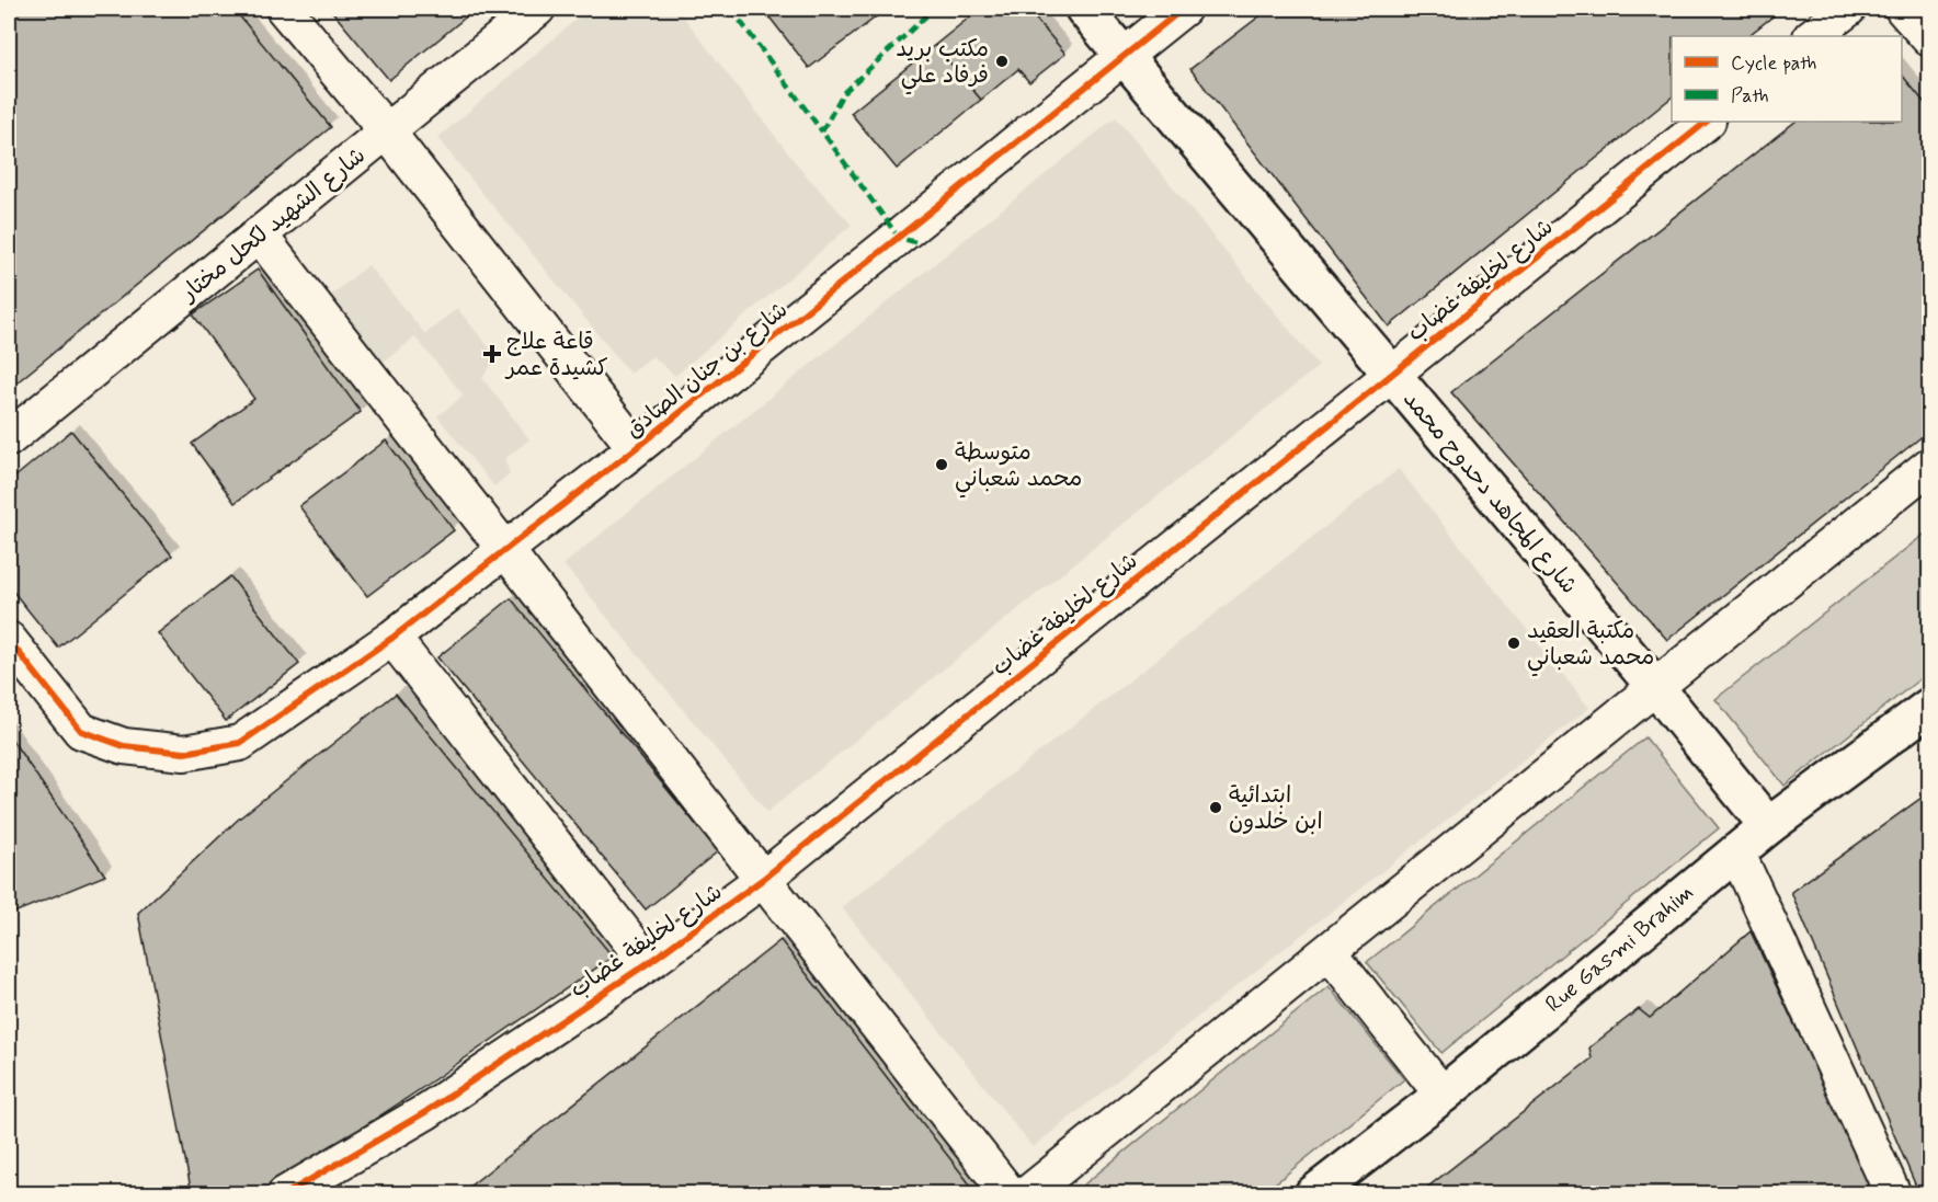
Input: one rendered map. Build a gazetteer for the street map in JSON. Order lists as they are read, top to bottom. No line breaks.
{"streets":{"street":["شارع الشهيد لكحل مختار","شارع لخليفة غضاب","شارع بن جنان الصادق","شارع المجاهد دحدوح محمد","Rue Gasmi Brahim"]},"crossings":[["شارع لخليفة غضاب","شارع المجاهد دحدوح محمد"],["شارع بن جنان الصادق","شارع المجاهد دحدوح محمد"],["شارع المجاهد دحدوح محمد","Rue Gasmi Brahim"]],"places":{"other":["مكتب بريد فرفاد علي","متوسطة محمد شعباني","مكتبة العقيد محمد شعباني","ابتدائية ابن خلدون"],"health":["قاعة علاج كشيدة عمر"]},"legend":["Cycle path","Path"]}
